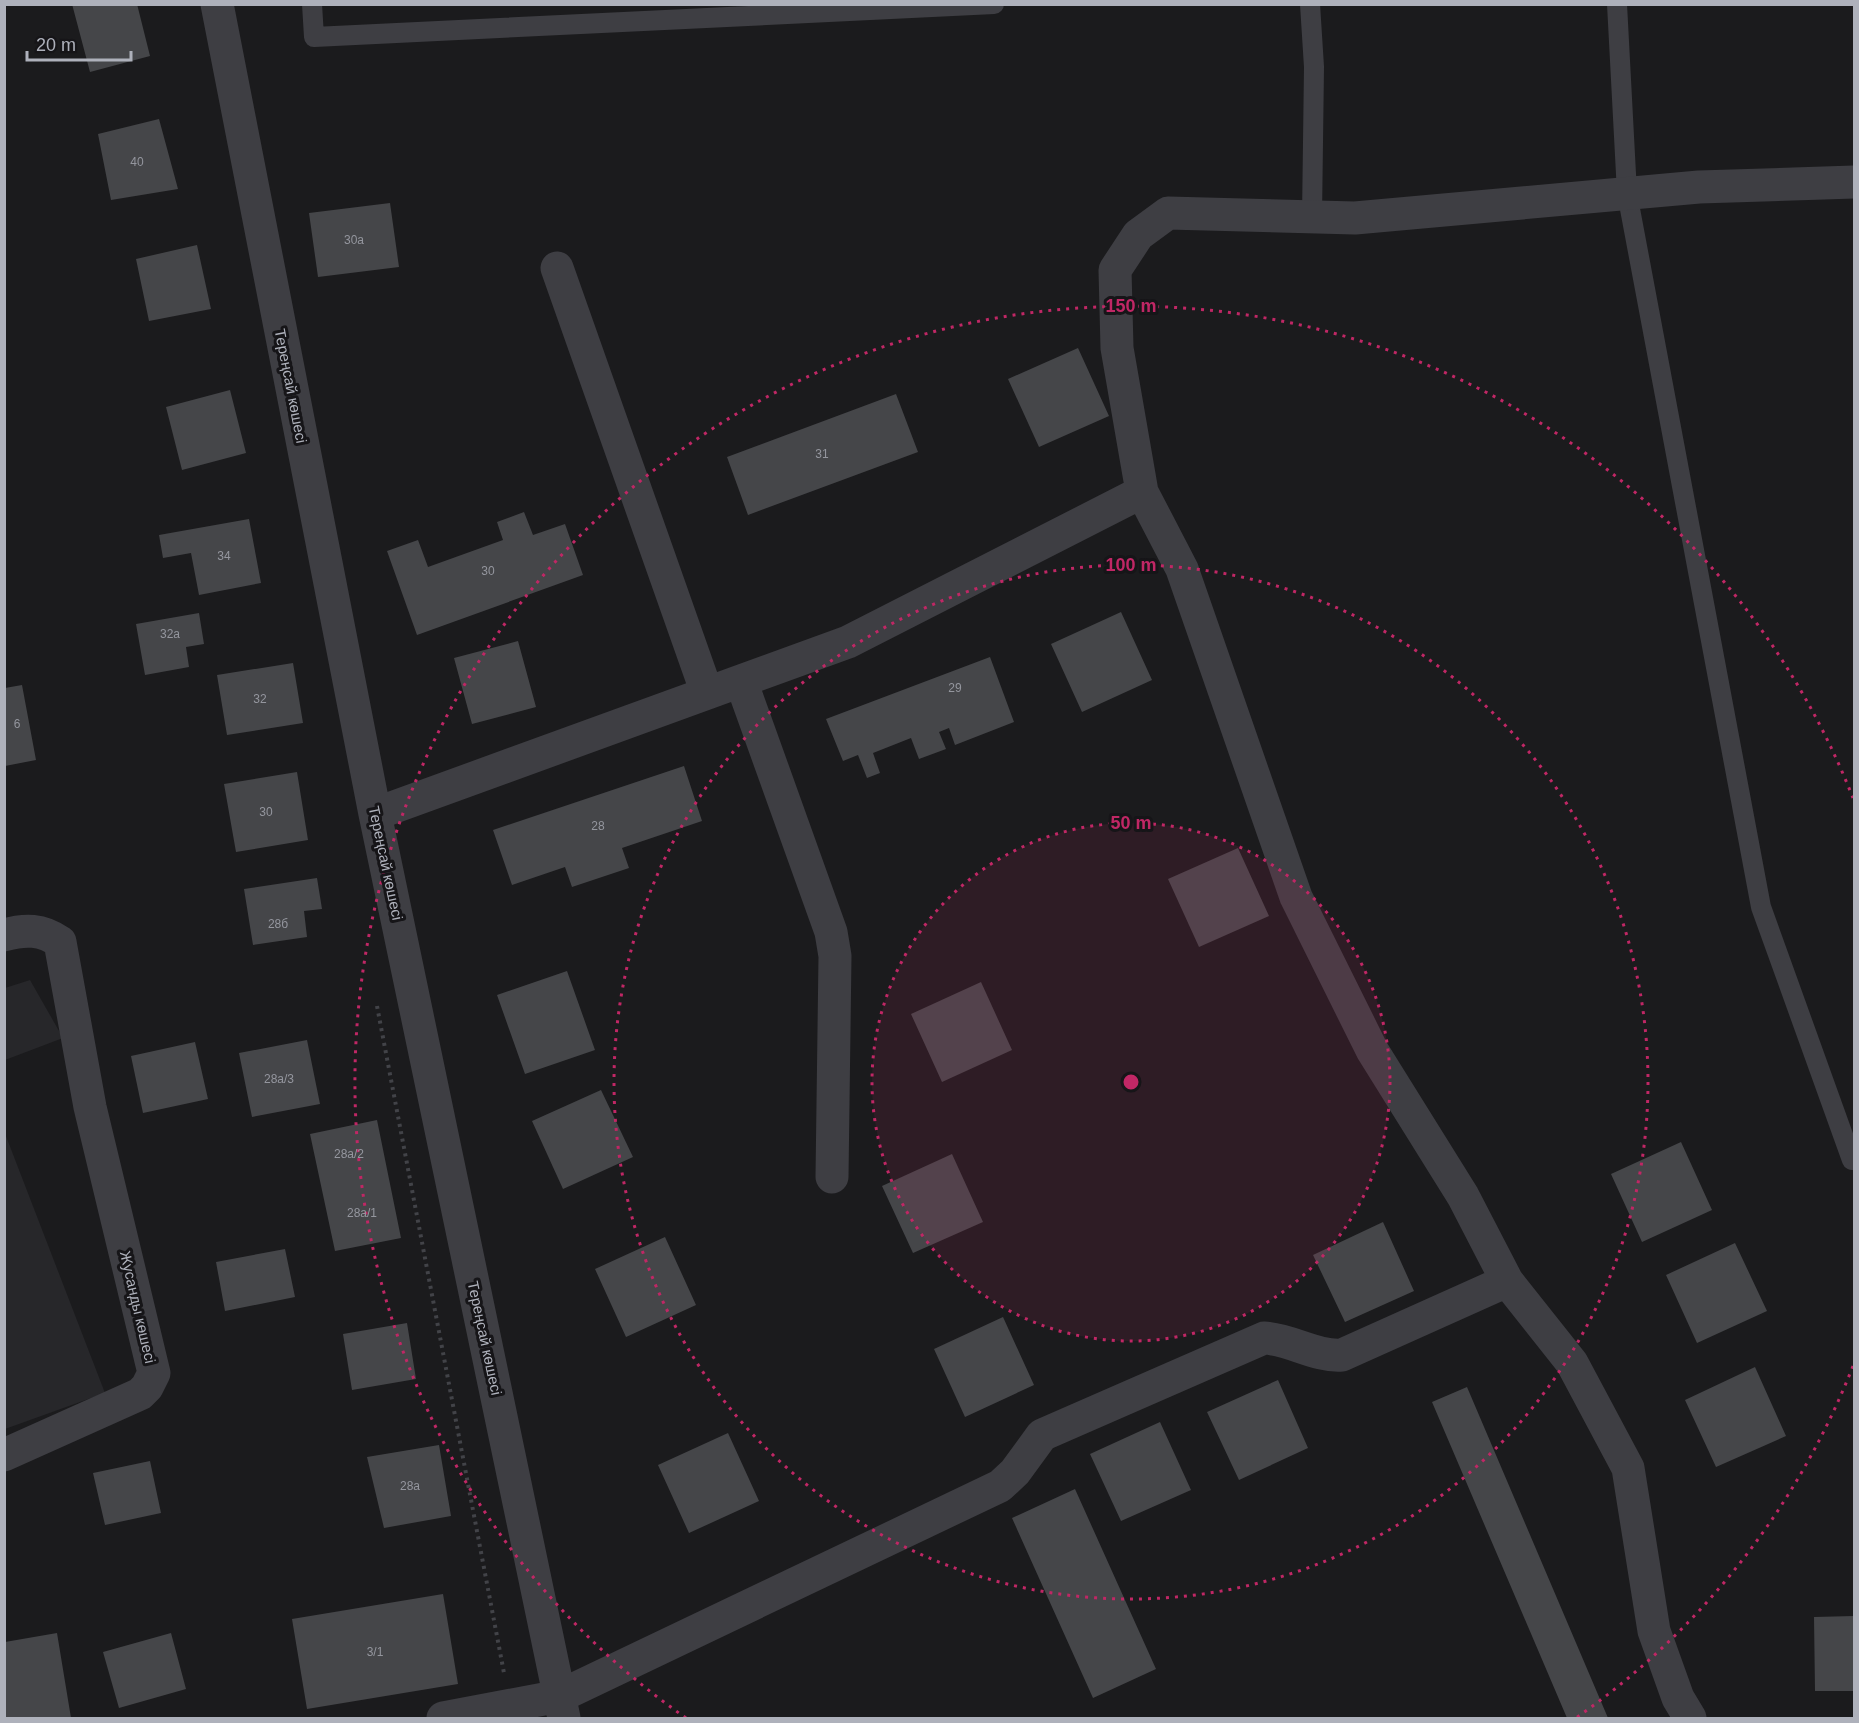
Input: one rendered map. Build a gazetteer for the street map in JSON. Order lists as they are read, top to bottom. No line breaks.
{"streets":{"street":["Тереңсай көшесі","Жусанды көшесі"]},"house_numbers":["40","30а","31","34","30","32а","29","32","6","30","28","28б","28а/3","28а/2","28а/1","28а","3/1"],"scale_bar":"20 m","rings":["150 m","100 m","50 m"]}
